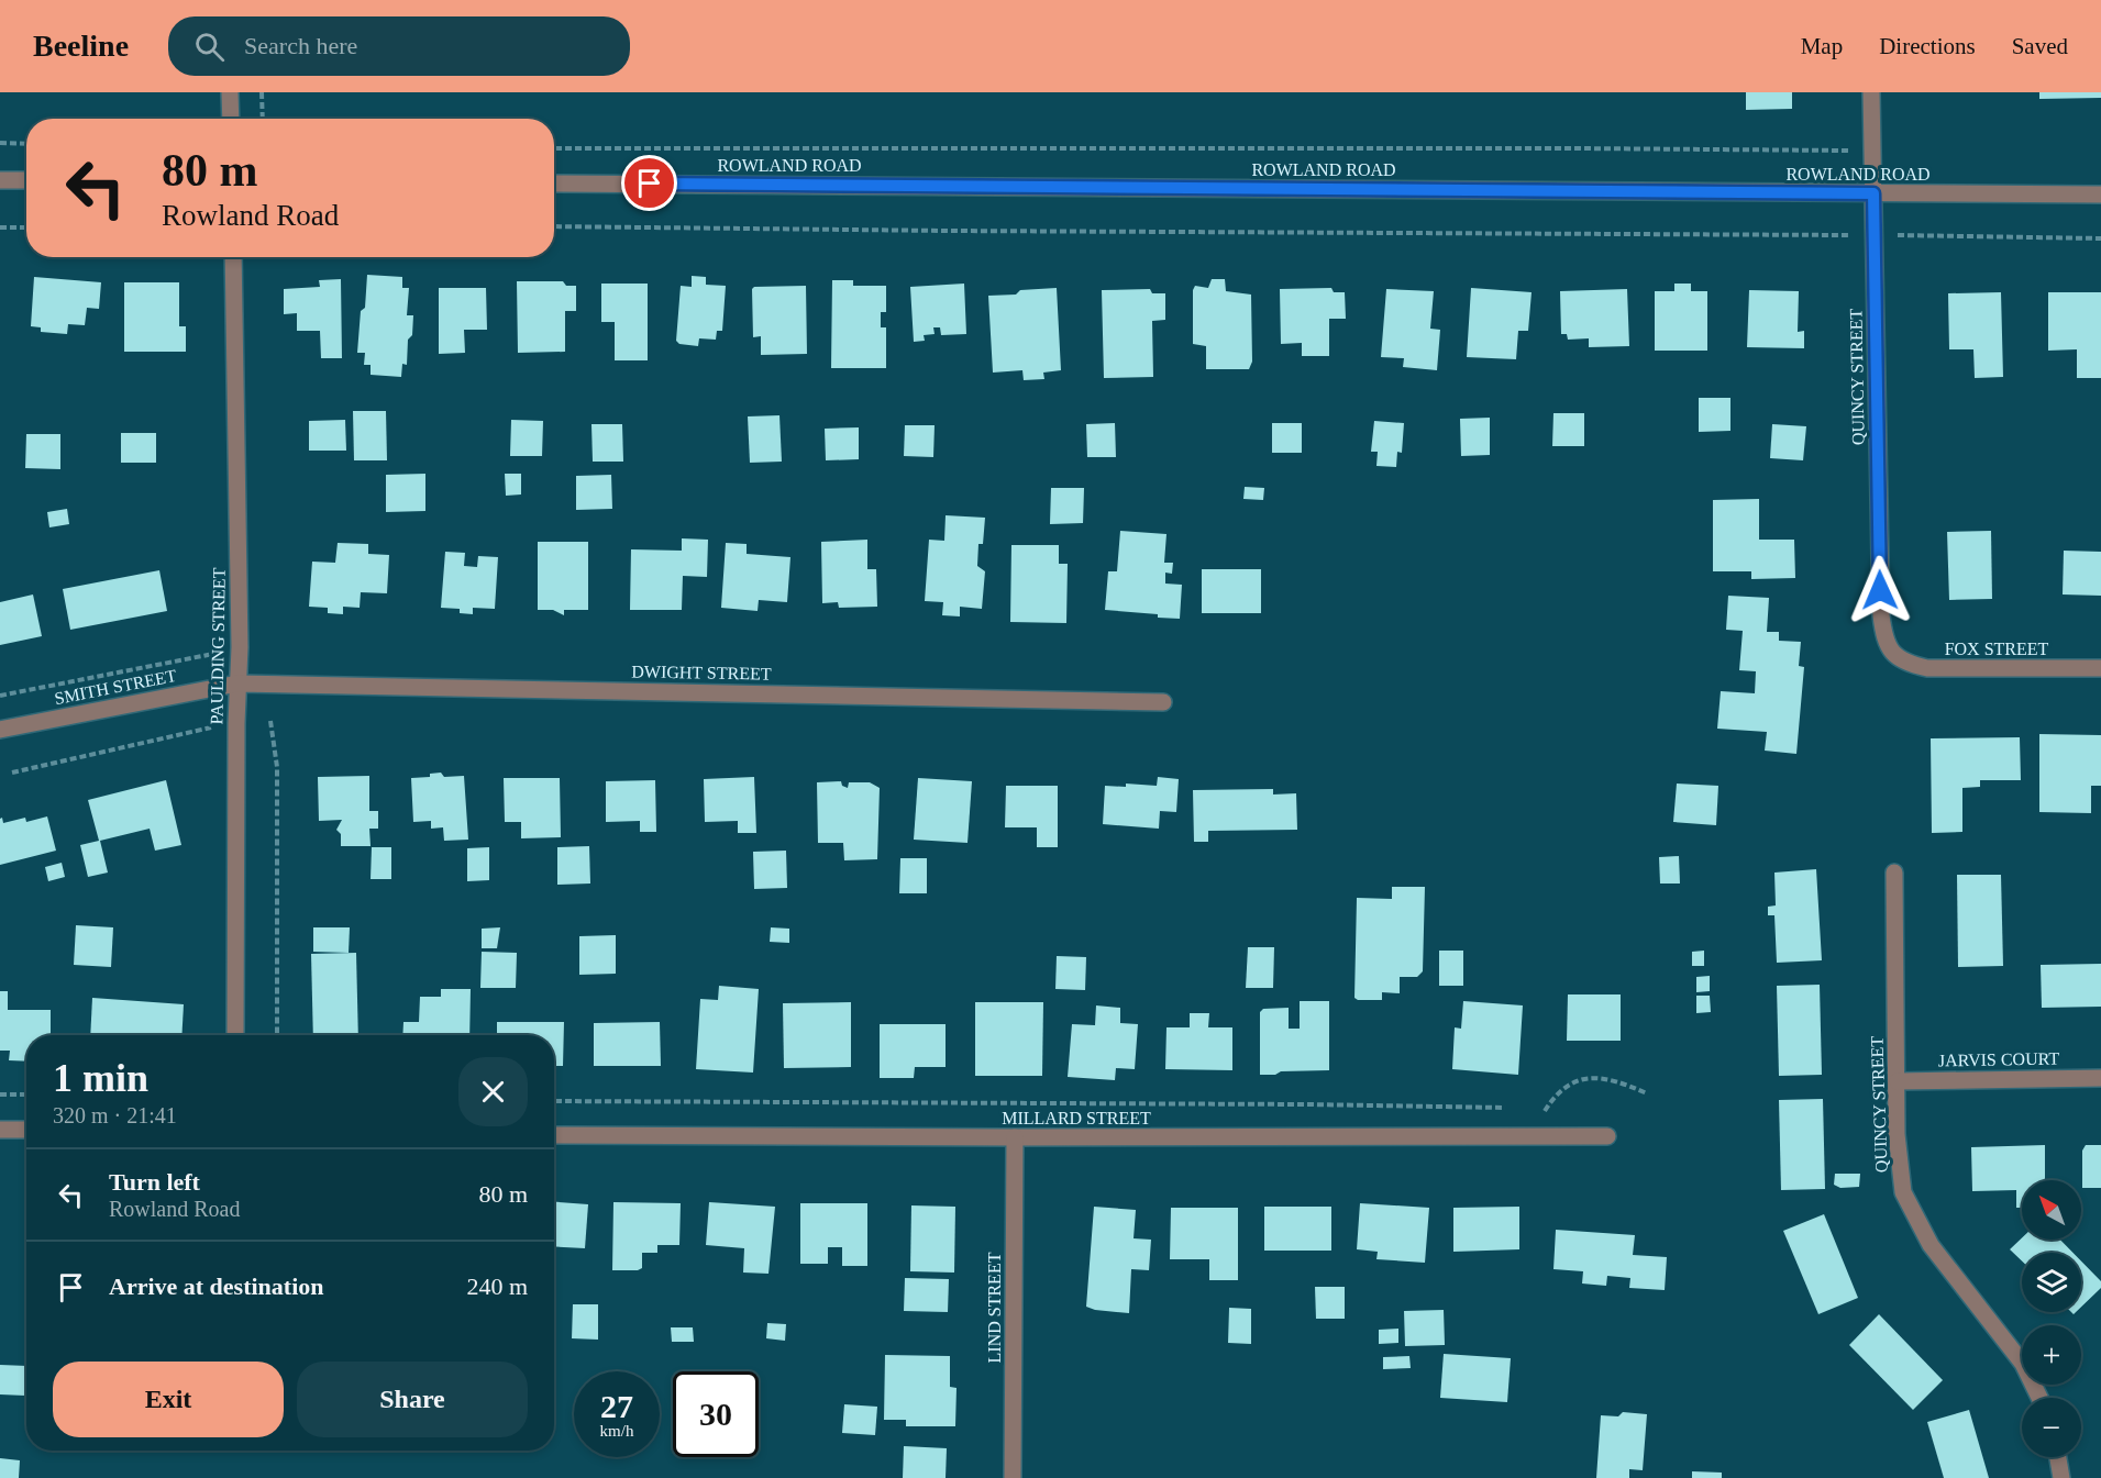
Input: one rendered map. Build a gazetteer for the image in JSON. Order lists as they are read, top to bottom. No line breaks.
{"streets":{"street":["ROWLAND ROAD","QUINCY STREET","PAULDING STREET","FOX STREET","DWIGHT STREET","SMITH STREET","JARVIS COURT","MILLARD STREET","LIND STREET"]},"crossings":[["ROWLAND ROAD","QUINCY STREET"],["QUINCY STREET","FOX STREET"],["QUINCY STREET","JARVIS COURT"],["PAULDING STREET","DWIGHT STREET"],["PAULDING STREET","SMITH STREET"],["DWIGHT STREET","SMITH STREET"],["MILLARD STREET","LIND STREET"]],"north":"top left","page":{"header":"Beeline","search":"Search here","nav":["Map","Directions","Saved"],"turn":["80 m","Rowland Road"],"heading":["1 min","320 m · 21:41"],"list":[{"name":"Turn left","note":"Rowland Road","value":"80 m"},{"name":"Arrive at destination","value":"240 m"}],"map_buttons":["+","−"],"buttons":["Exit","Share"],"speed":"27 km/h","limit":"30"}}
